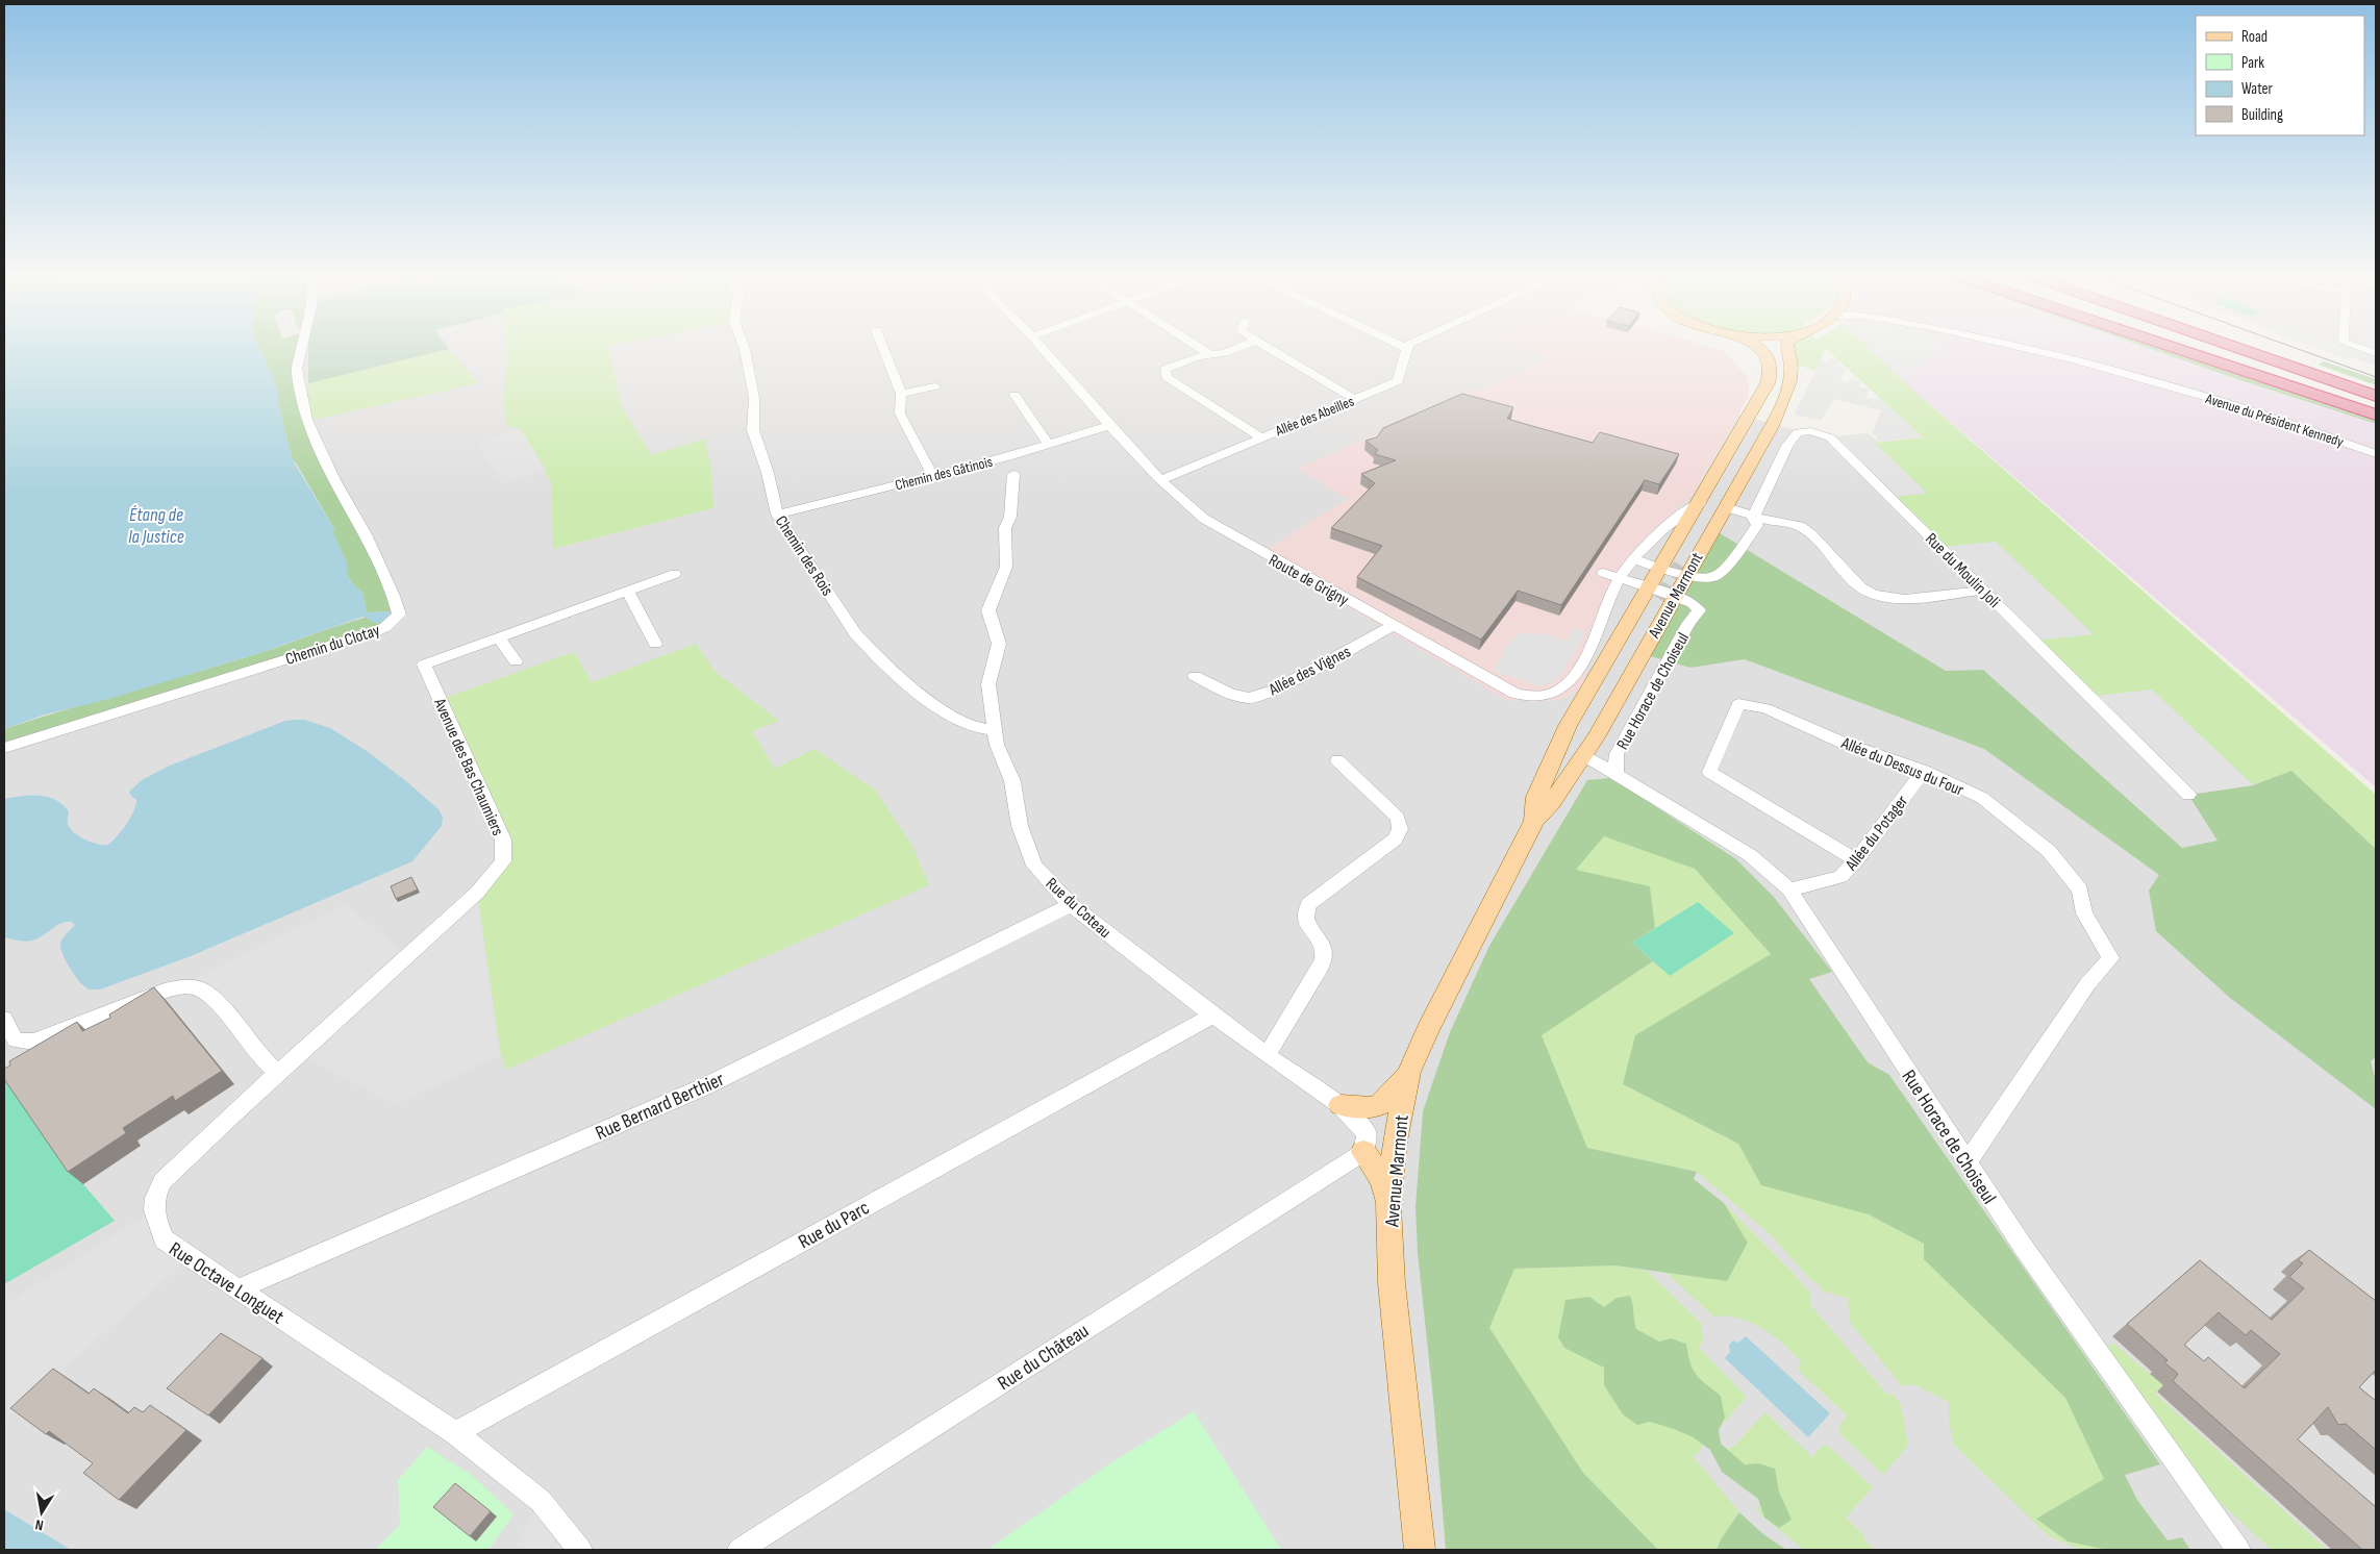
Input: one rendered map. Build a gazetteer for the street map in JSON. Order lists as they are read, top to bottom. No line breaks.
{"streets":{"main road":["Avenue Marmont"],"street":["Allée des Abeilles","Avenue du Président Kennedy","Chemin des Gâtinois","Chemin des Rois","Rue du Moulin Joli","Route de Grigny","Chemin du Clotay","Allée des Vignes","Rue Horace de Choiseul","Allée du Dessus du Four","Avenue des Bas Chaumiers","Allée du Potager","Rue du Coteau","Rue Bernard Berthier","Rue du Parc","Rue Octave Longuet","Rue du Château"]},"crossings":[["Allée des Abeilles","Route de Grigny"],["Chemin des Gâtinois","Chemin des Rois"],["Chemin des Gâtinois","Route de Grigny"],["Chemin des Rois","Rue du Coteau"],["Route de Grigny","Allée des Vignes"],["Avenue Marmont","Rue Horace de Choiseul"],["Rue Horace de Choiseul","Allée du Dessus du Four"],["Rue Horace de Choiseul","Allée du Potager"],["Allée du Dessus du Four","Allée du Potager"],["Avenue des Bas Chaumiers","Rue Octave Longuet"],["Rue du Coteau","Rue Bernard Berthier"],["Rue du Coteau","Rue du Parc"],["Rue du Coteau","Rue du Château"],["Rue Bernard Berthier","Rue Octave Longuet"],["Rue du Parc","Rue Octave Longuet"]],"water":["Étang de la Justice"],"legend":["Road","Park","Water","Building"],"north":"bottom"}
